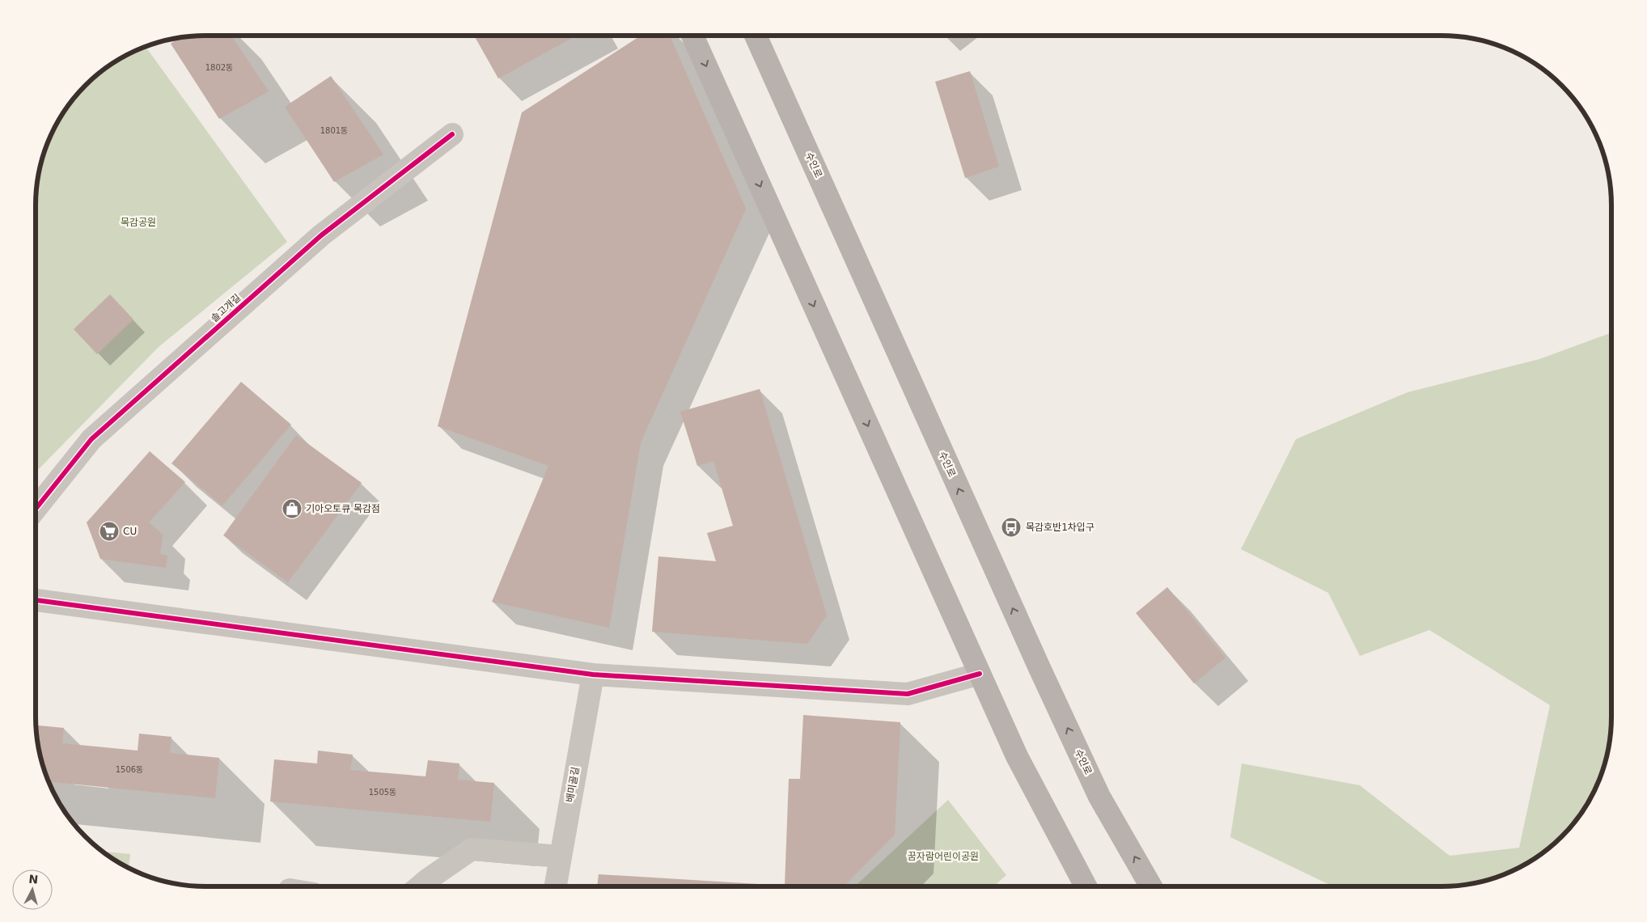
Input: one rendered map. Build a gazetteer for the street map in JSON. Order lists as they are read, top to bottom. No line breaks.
{"streets":{"main road":["수인로"],"street":["솔고개길","배미골길"]},"parks":["목감공원","꿈자람어린이공원"],"places":{"shop":["기아오토큐 목감점"],"bus stop":["목감호반1차입구"],"supermarket":["CU"]},"house_numbers":["1802동","1801동","1506동","1505동"],"north":"top"}
